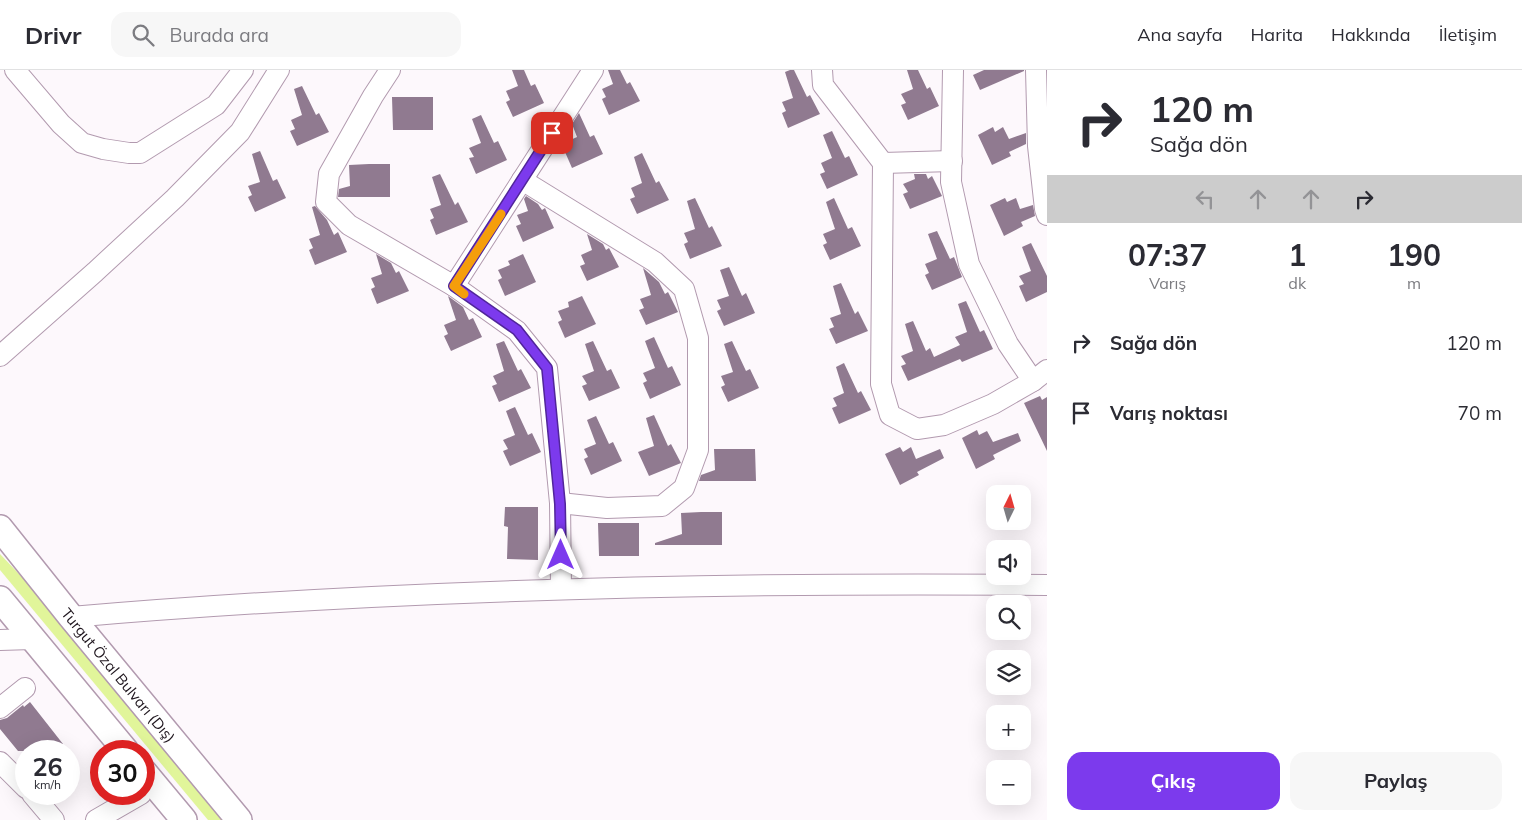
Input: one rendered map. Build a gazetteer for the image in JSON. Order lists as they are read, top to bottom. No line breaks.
{"streets":{"main road":["Turgut Özal Bulvarı (Dış)"]},"north":"top","page":{"header":"Drivr","search":"Burada ara","nav":["Ana sayfa","Harita","Hakkında","İletişim"],"turn":["120 m","Sağa dön"],"eta":["07:37","Varış","1","dk","190","m"],"list":[{"name":"Sağa dön","value":"120 m"},{"name":"Varış noktası","value":"70 m"}],"map_buttons":["+","−"],"speed":"26 km/h","limit":"30","buttons":["Çıkış","Paylaş"]}}
